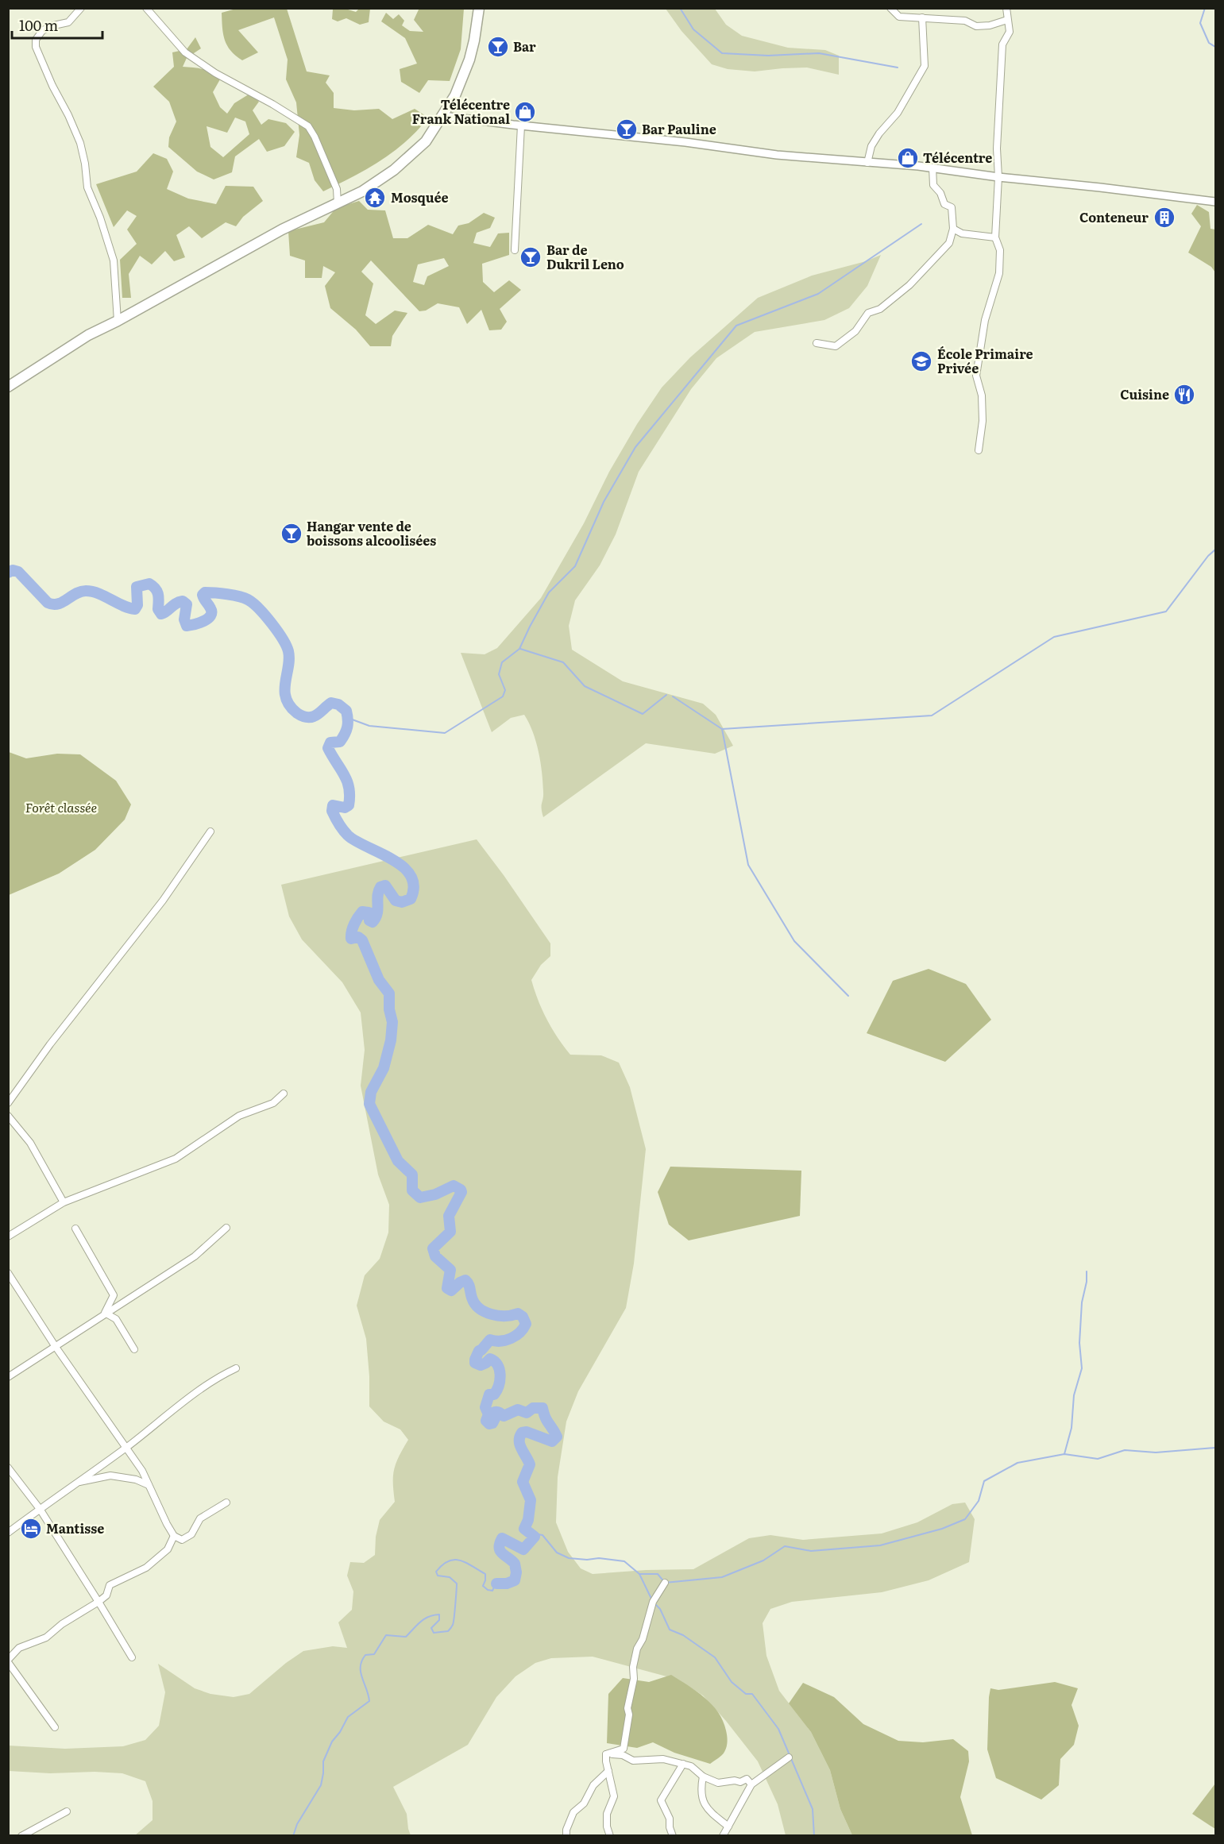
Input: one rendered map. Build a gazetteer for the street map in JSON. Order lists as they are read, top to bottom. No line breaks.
{"parks":["Forêt classée"],"places":{"bar":["Bar","Bar Pauline","Bar de Dukril Leno","Hangar vente de boissons alcoolisées"],"shop":["Télécentre Frank National","Télécentre"],"temple":["Mosquée"],"building":["Conteneur"],"school or university":["École Primaire Privée"],"restaurant":["Cuisine"],"hotel":["Mantisse"]},"scale_bar":"100 m"}
